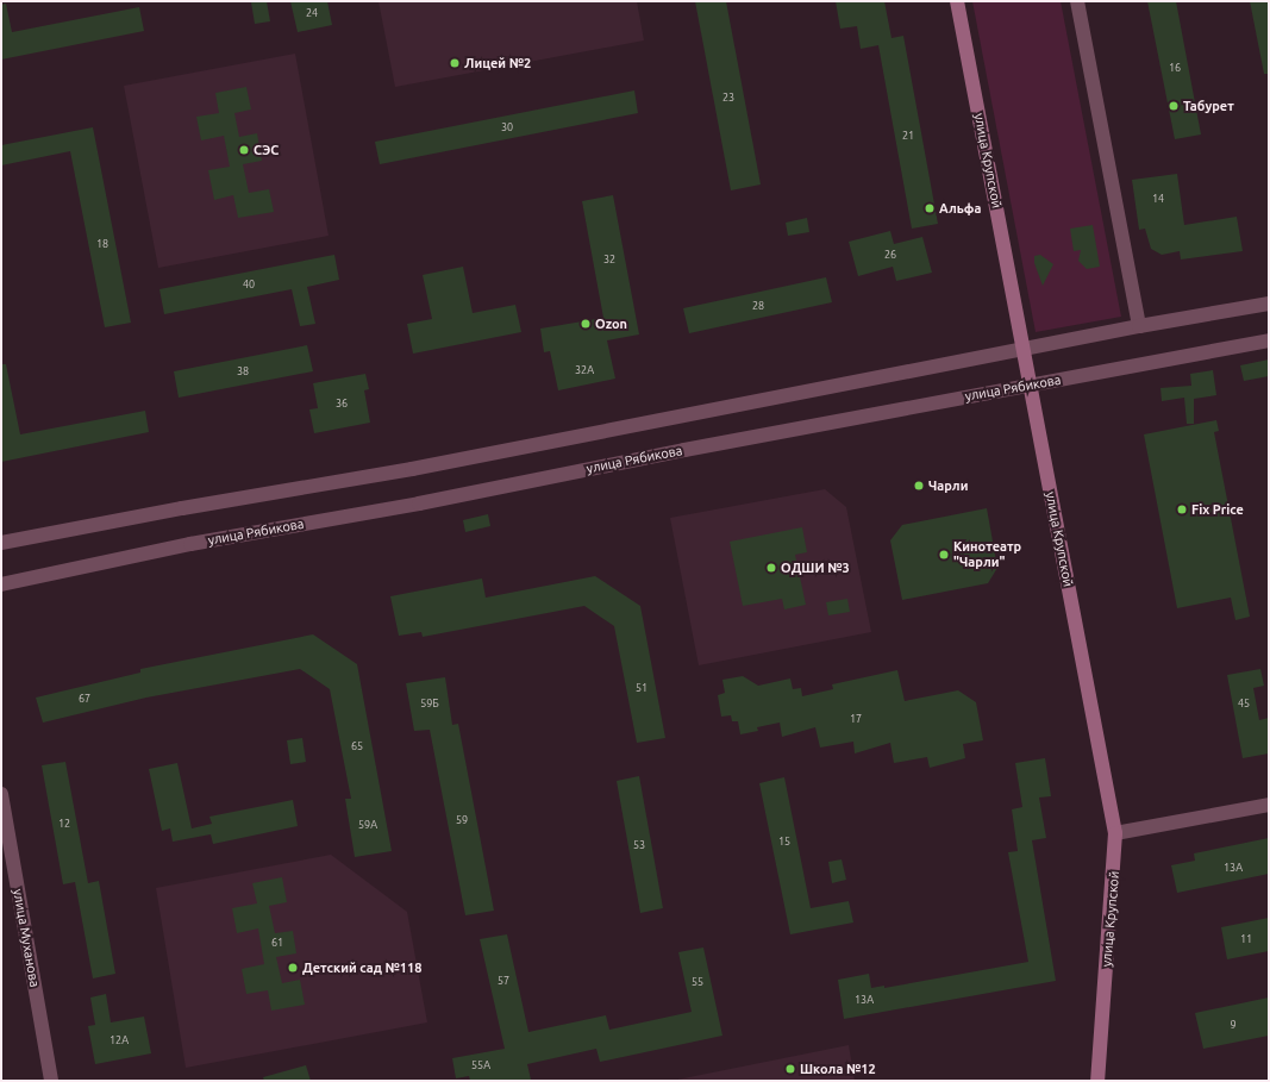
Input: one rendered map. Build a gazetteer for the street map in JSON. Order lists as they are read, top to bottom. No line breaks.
{"streets":{"main road":["улица Крупской"],"street":["улица Рябикова","улица Муханова"]},"crossings":[["улица Крупской","улица Рябикова"]],"places":["Лицей №2","Табурет","СЭС","Альфа","Ozon","Чарли","Fix Price","Кинотеатр \"Чарли\"","ОДШИ №3","Детский сад №118","Школа №12"],"house_numbers":["24","16","23","30","21","14","18","26","32","40","28","32А","38","36","51","67","59Б","45","17","65","59","12","59А","15","53","13А","11","61","57","55","13А","9","12А","55А"]}
